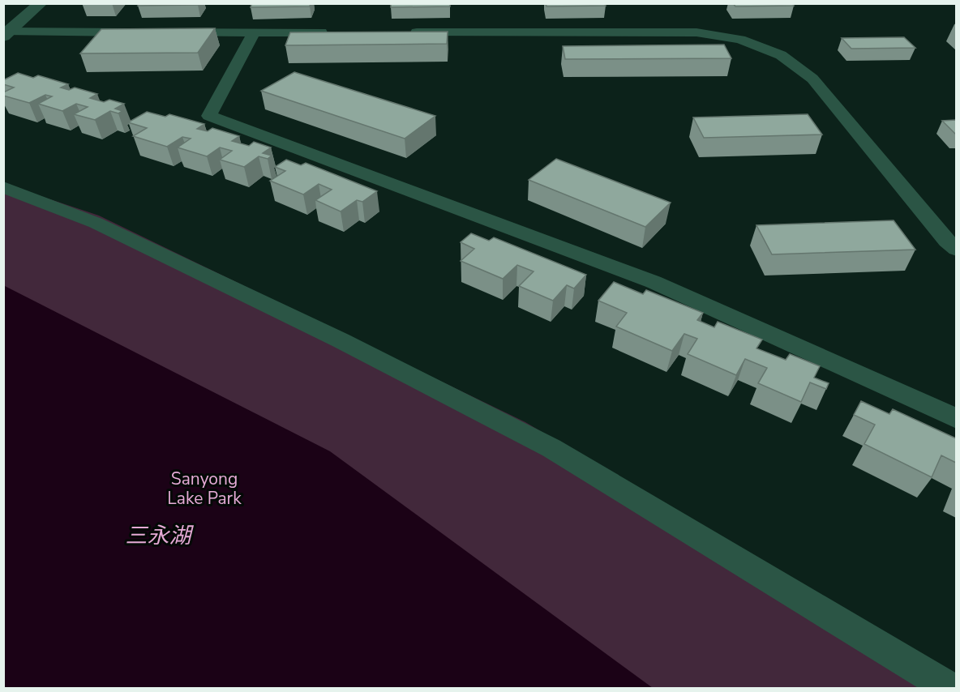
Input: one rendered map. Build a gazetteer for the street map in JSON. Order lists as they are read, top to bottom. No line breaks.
{"water":["三永湖"],"parks":["Sanyong Lake Park"]}
